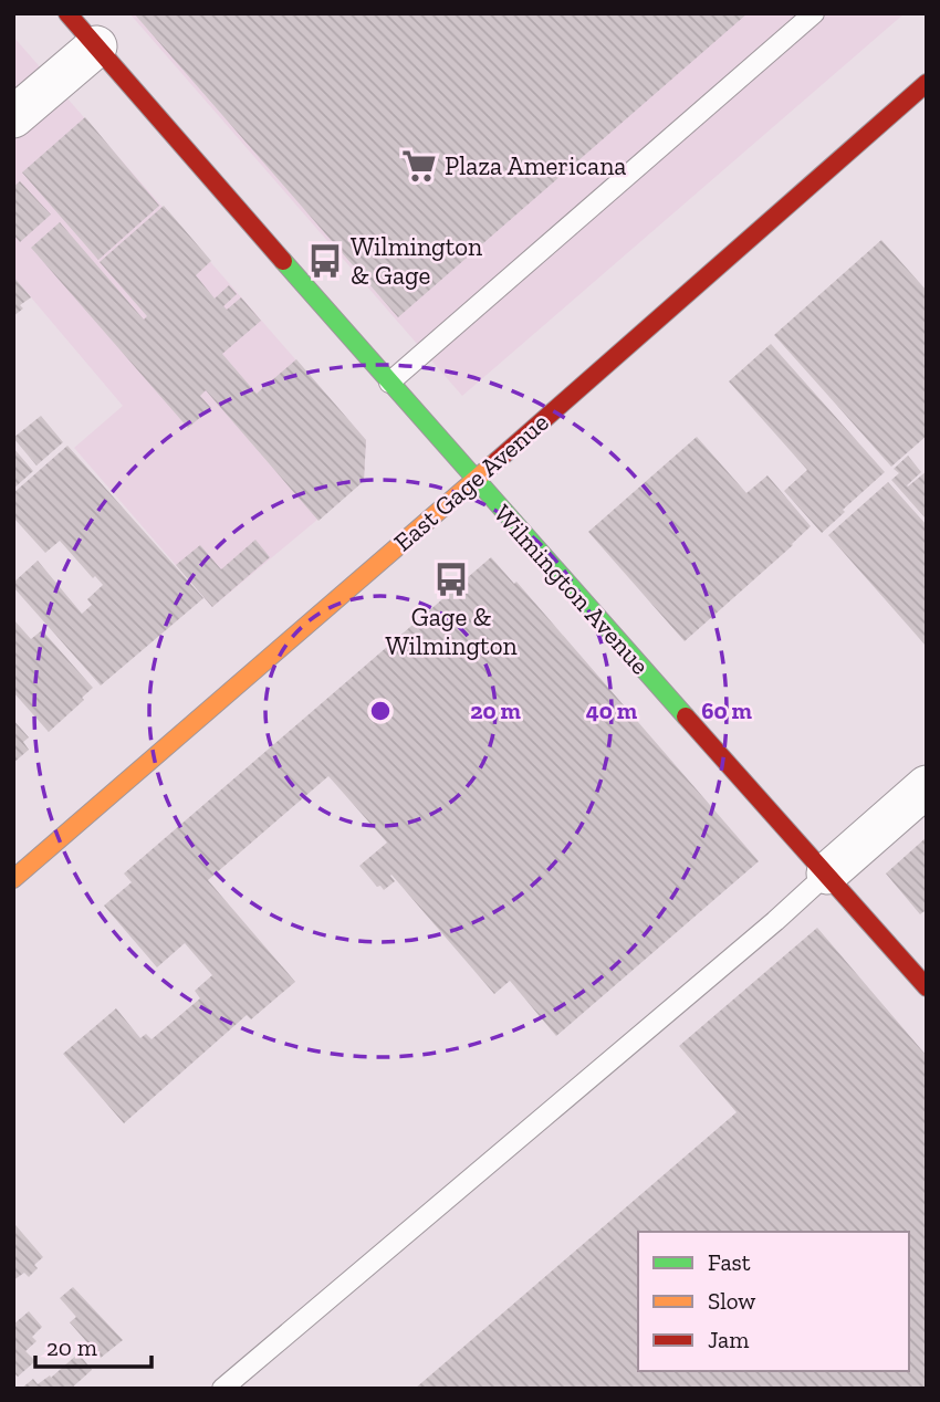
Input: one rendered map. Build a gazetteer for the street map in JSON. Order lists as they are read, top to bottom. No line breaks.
{"streets":{"street":["East Gage Avenue","Wilmington Avenue"]},"crossings":[["East Gage Avenue","Wilmington Avenue"]],"places":{"supermarket":["Plaza Americana"],"bus stop":["Wilmington & Gage","Gage & Wilmington"]},"legend":["Fast","Slow","Jam"],"scale_bar":"20 m","rings":["20 m","40 m","60 m"]}
